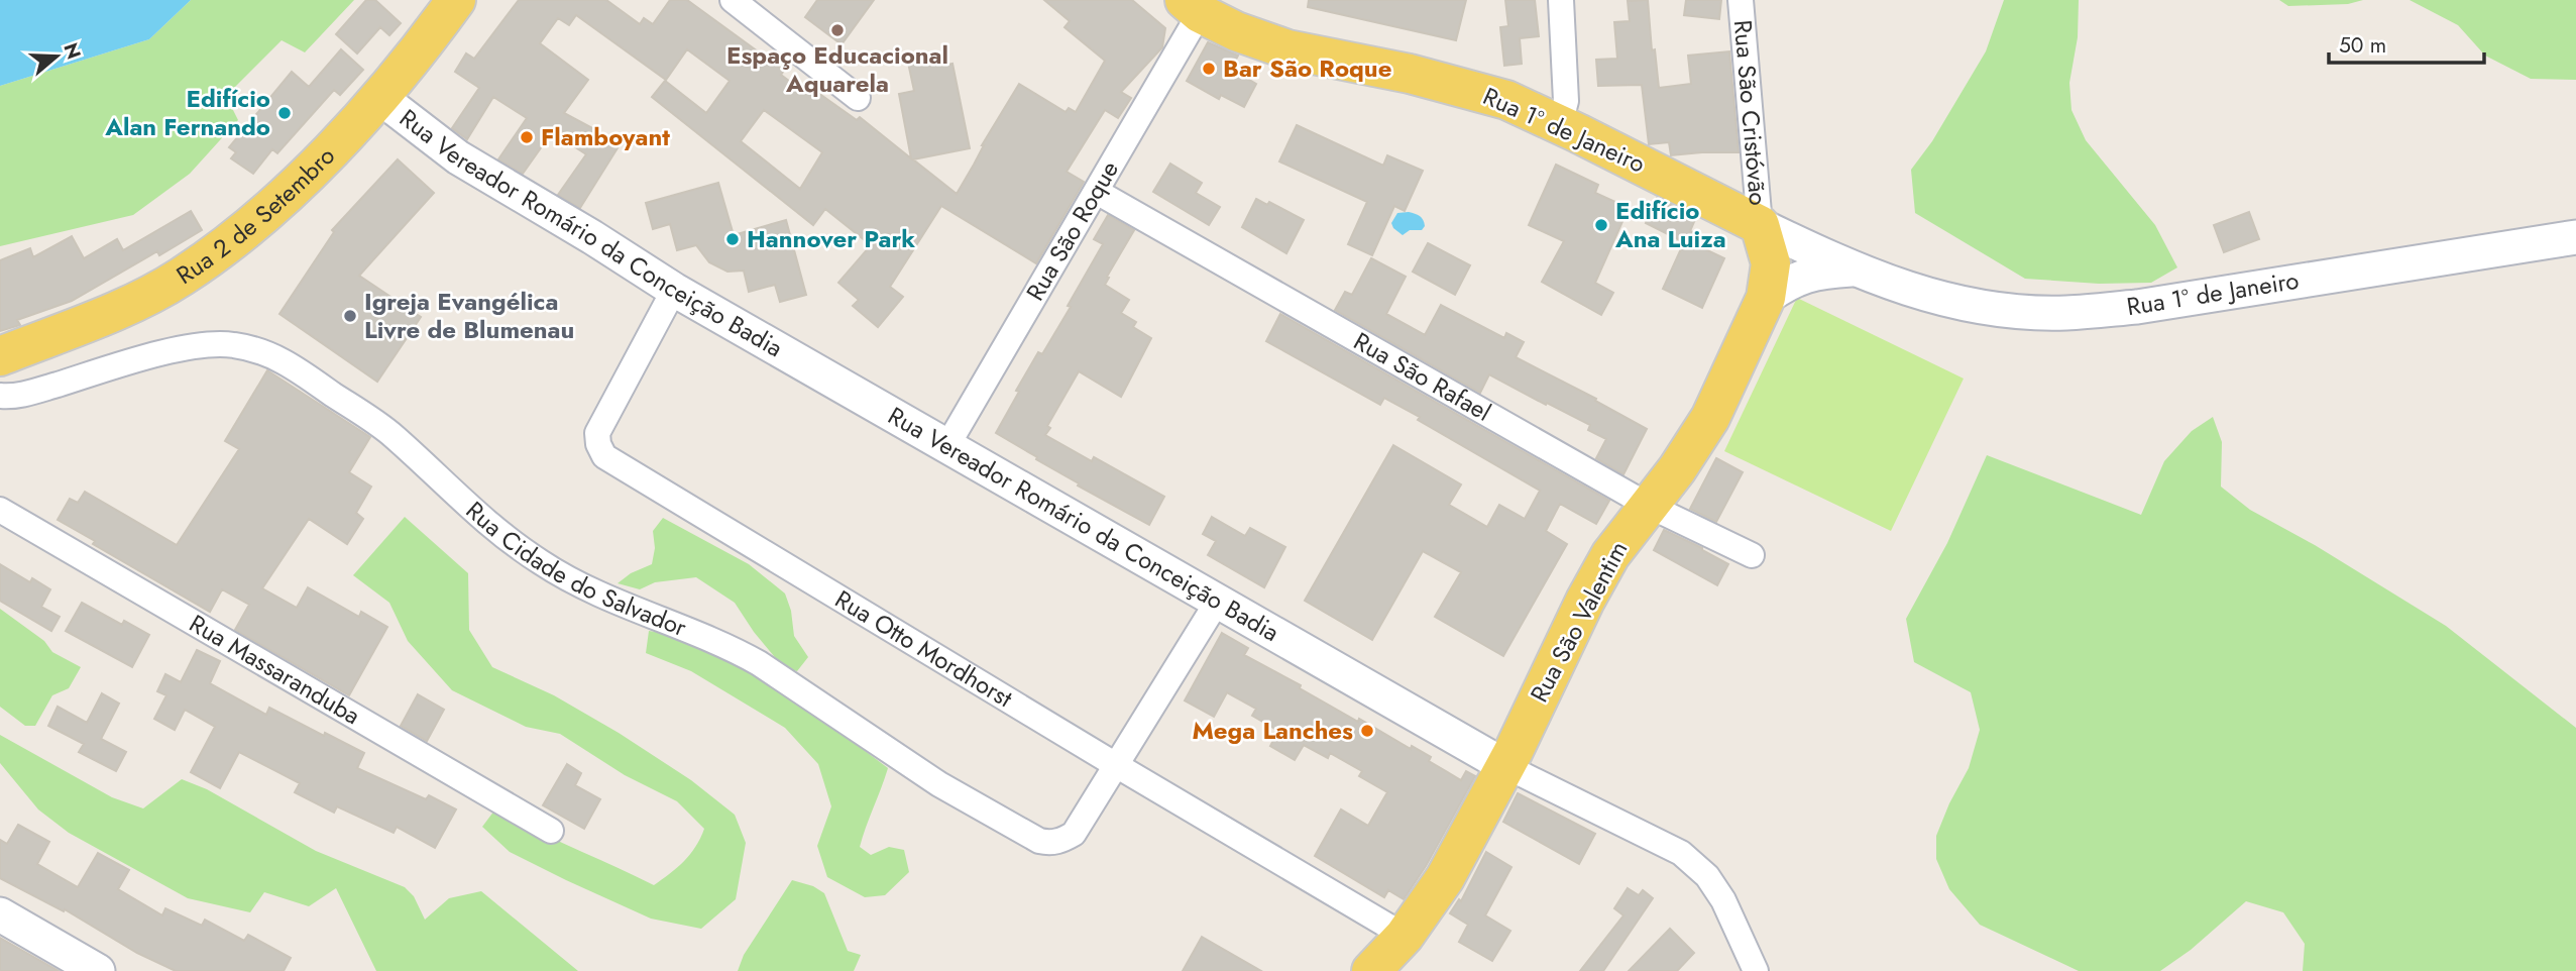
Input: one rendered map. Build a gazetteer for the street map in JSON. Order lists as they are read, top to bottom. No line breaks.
{"streets":{"main road":["Rua 1º de Janeiro","Rua 2 de Setembro","Rua São Valentim"],"street":["Rua São Cristóvão","Rua São Roque","Rua Vereador Romário da Conceição Badia","Rua São Rafael","Rua Cidade do Salvador","Rua Otto Mordhorst","Rua Massaranduba"]},"crossings":[["Rua São Cristóvão","Rua 1º de Janeiro"],["Rua São Cristóvão","Rua São Valentim"],["Rua 1º de Janeiro","Rua São Roque"],["Rua 1º de Janeiro","Rua São Valentim"],["Rua 2 de Setembro","Rua Vereador Romário da Conceição Badia"],["Rua São Roque","Rua Vereador Romário da Conceição Badia"],["Rua São Roque","Rua São Rafael"],["Rua Vereador Romário da Conceição Badia","Rua Cidade do Salvador"],["Rua Vereador Romário da Conceição Badia","Rua São Valentim"],["Rua Vereador Romário da Conceição Badia","Rua Otto Mordhorst"],["Rua São Rafael","Rua São Valentim"],["Rua Cidade do Salvador","Rua Otto Mordhorst"],["Rua São Valentim","Rua Otto Mordhorst"]],"places":["Espaço Educacional Aquarela","Bar São Roque","Edifício Alan Fernando","Flamboyant","Edifício Ana Luiza","Hannover Park","Igreja Evangélica Livre de Blumenau","Mega Lanches"],"scale_bar":"50 m","north":"right"}
